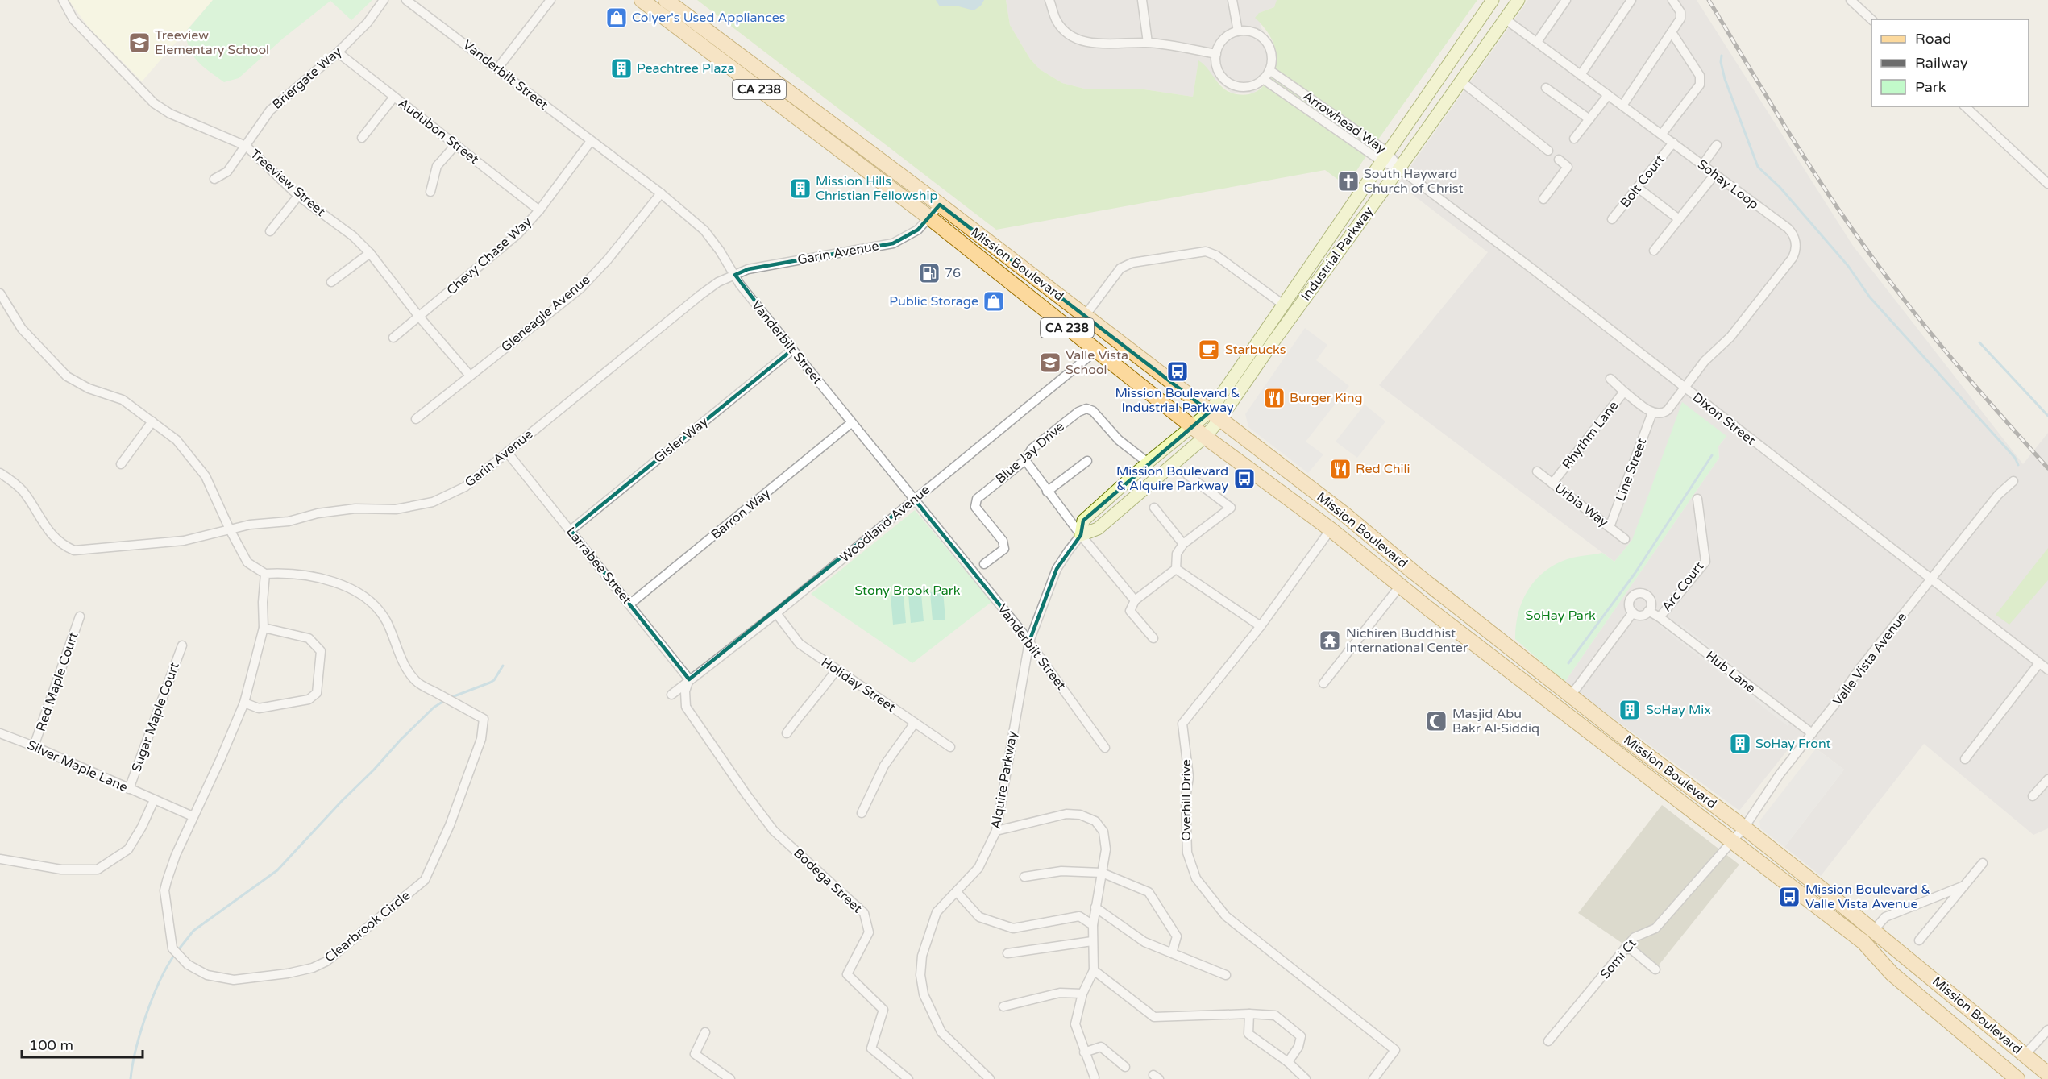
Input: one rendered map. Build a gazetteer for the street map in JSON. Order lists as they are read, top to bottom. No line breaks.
{"streets":{"main road":["CA 238","Industrial Parkway","Mission Boulevard","Alquire Parkway"],"street":["Vanderbilt Street","Briergate Way","Arrowhead Way","Audubon Street","Bolt Court","Treeview Street","Sohay Loop","Garin Avenue","Chevy Chase Way","Gleneagle Avenue","Dixon Street","Rhythm Lane","Gisler Way","Blue Jay Drive","Line Street","Urbia Way","Barron Way","Woodland Avenue","Larrabee Street","Arc Court","Valle Vista Avenue","Hub Lane","Red Maple Court","Holiday Street","Sugar Maple Court","Silver Maple Lane","Overhill Drive","Bodega Street","Clearbrook Circle","Somi Ct"]},"crossings":[["Vanderbilt Street","Garin Avenue"],["Vanderbilt Street","Chevy Chase Way"],["Vanderbilt Street","Gleneagle Avenue"],["Vanderbilt Street","Gisler Way"],["Vanderbilt Street","Barron Way"],["Vanderbilt Street","Woodland Avenue"],["Vanderbilt Street","Alquire Parkway"],["Briergate Way","Audubon Street"],["Briergate Way","Treeview Street"],["Arrowhead Way","Industrial Parkway"],["Arrowhead Way","Dixon Street"],["Audubon Street","Chevy Chase Way"],["Bolt Court","Sohay Loop"],["Treeview Street","Chevy Chase Way"],["Treeview Street","Gleneagle Avenue"],["Sohay Loop","Industrial Parkway"],["Sohay Loop","Dixon Street"],["Garin Avenue","Mission Boulevard"],["Garin Avenue","Larrabee Street"],["Industrial Parkway","Mission Boulevard"],["Industrial Parkway","Dixon Street"],["Industrial Parkway","Alquire Parkway"],["Mission Boulevard","Woodland Avenue"],["Mission Boulevard","Valle Vista Avenue"],["Mission Boulevard","Alquire Parkway"],["Mission Boulevard","Overhill Drive"],["Mission Boulevard","Somi Ct"],["Dixon Street","Valle Vista Avenue"],["Rhythm Lane","Line Street"],["Rhythm Lane","Urbia Way"],["Gisler Way","Larrabee Street"],["Blue Jay Drive","Alquire Parkway"],["Line Street","Urbia Way"],["Barron Way","Larrabee Street"],["Woodland Avenue","Larrabee Street"],["Woodland Avenue","Holiday Street"],["Woodland Avenue","Bodega Street"],["Larrabee Street","Bodega Street"],["Arc Court","Hub Lane"],["Valle Vista Avenue","Hub Lane"],["Valle Vista Avenue","Somi Ct"],["Red Maple Court","Silver Maple Lane"],["Sugar Maple Court","Silver Maple Lane"],["Silver Maple Lane","Clearbrook Circle"]],"parks":["Stony Brook Park","SoHay Park"],"places":{"shop":["Colyer's Used Appliances","Public Storage"],"school or university":["Treeview Elementary School","Valle Vista School"],"building":["Peachtree Plaza","Mission Hills Christian Fellowship","SoHay Mix","SoHay Front"],"church":["South Hayward Church of Christ"],"fuel station":["76"],"cafe":["Starbucks"],"bus stop":["Mission Boulevard & Industrial Parkway","Mission Boulevard & Alquire Parkway","Mission Boulevard & Valle Vista Avenue"],"restaurant":["Burger King","Red Chili"],"temple":["Nichiren Buddhist International Center"],"mosque":["Masjid Abu Bakr Al-Siddiq"]},"legend":["Road","Railway","Park"],"scale_bar":"100 m"}
